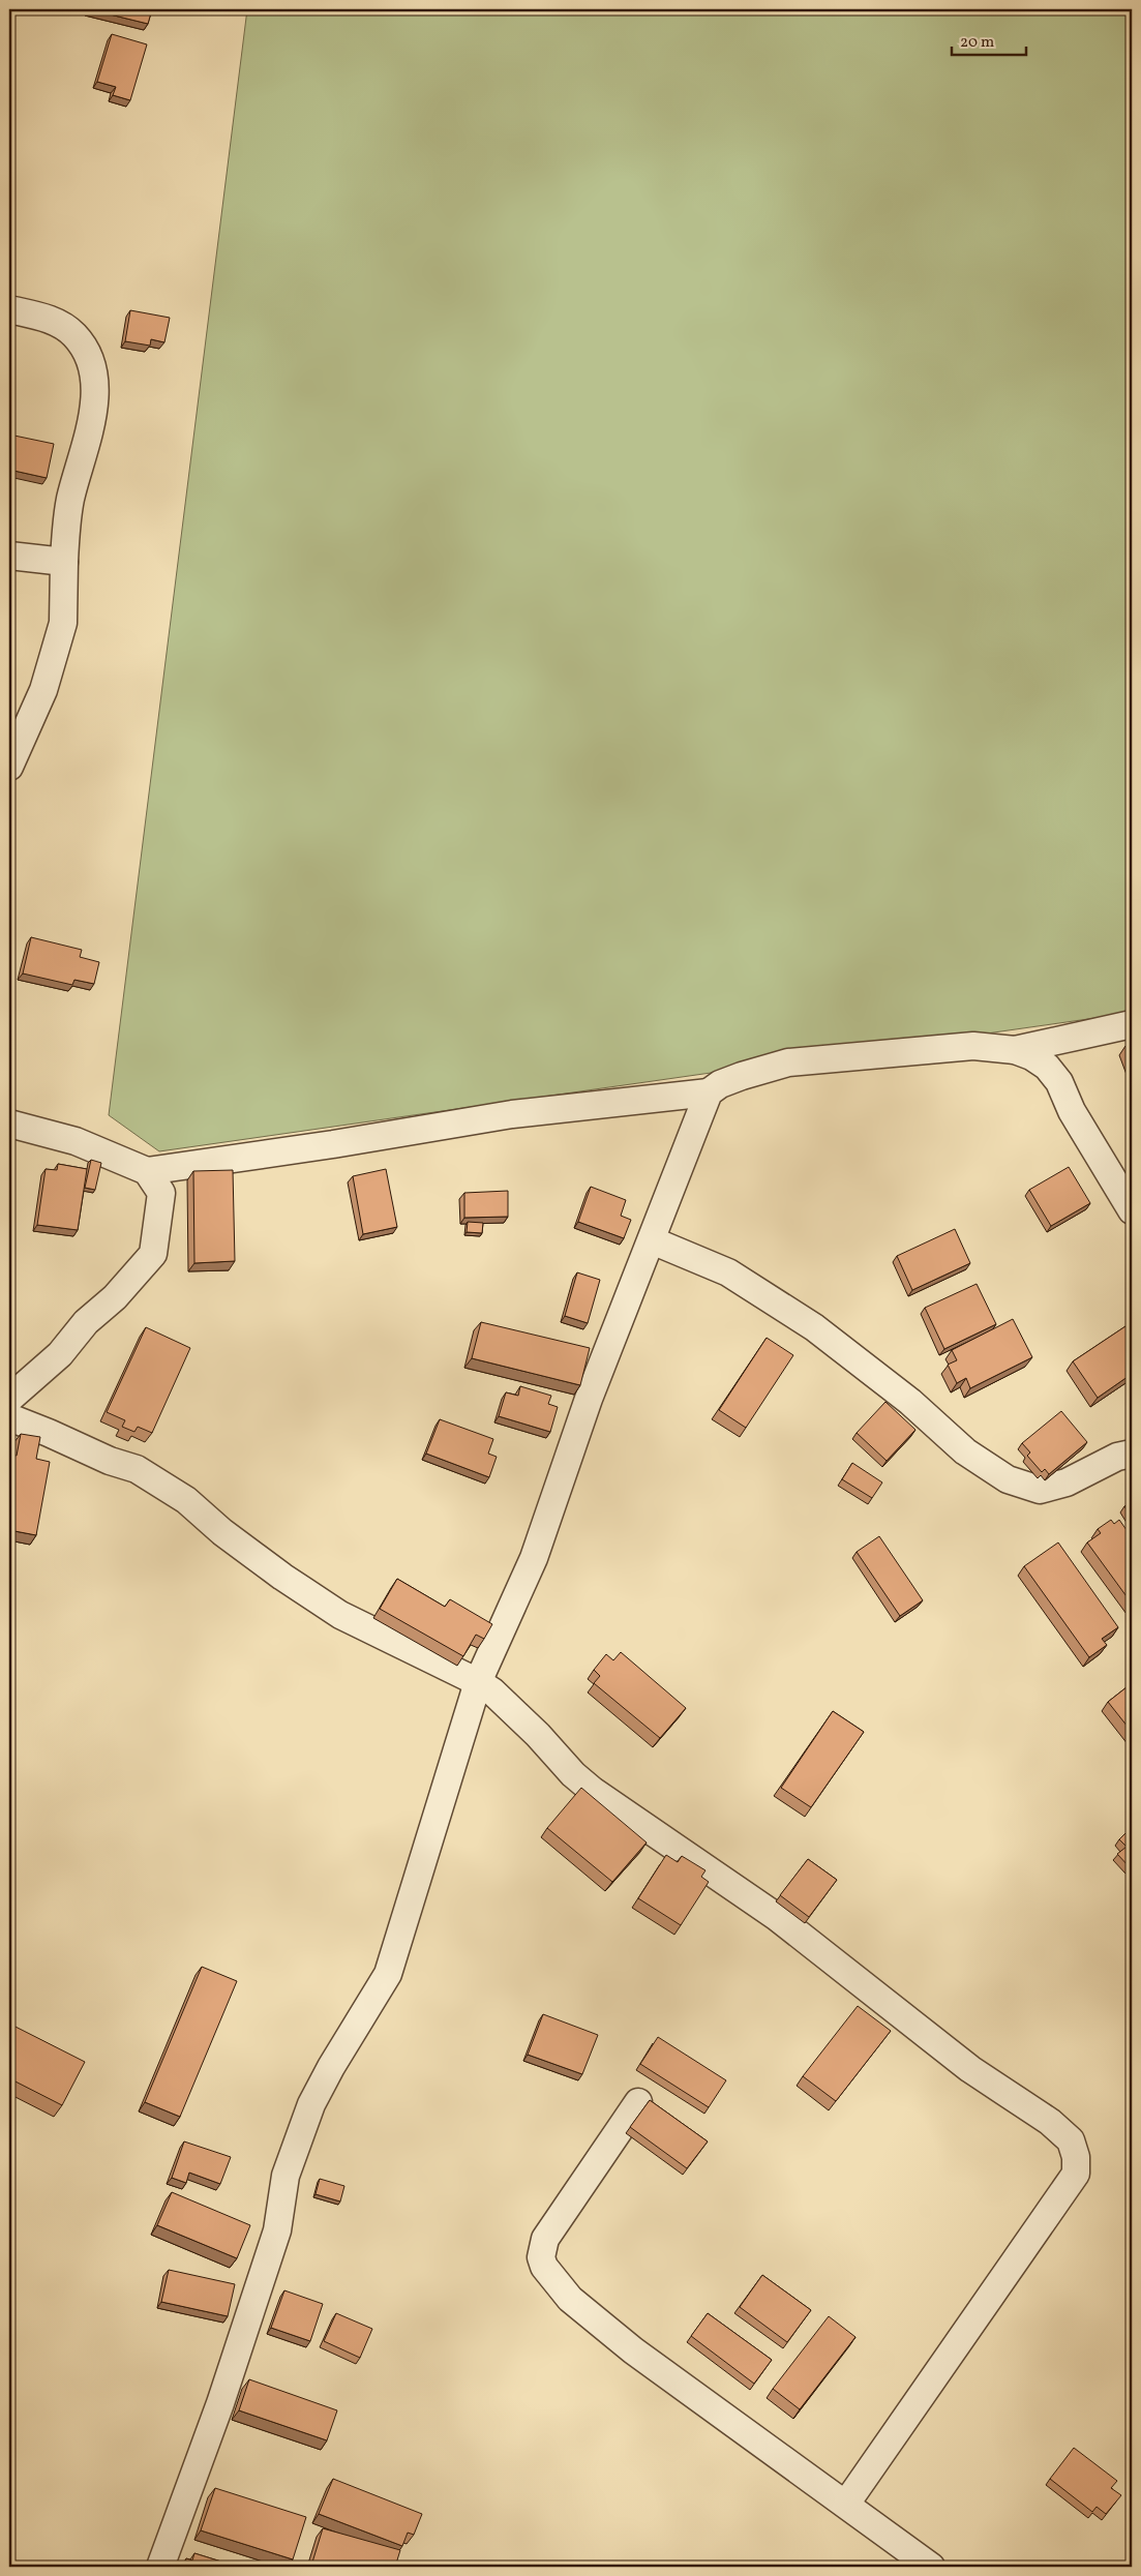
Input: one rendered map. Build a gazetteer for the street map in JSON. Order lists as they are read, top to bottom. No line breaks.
{"scale_bar":"20 m"}
